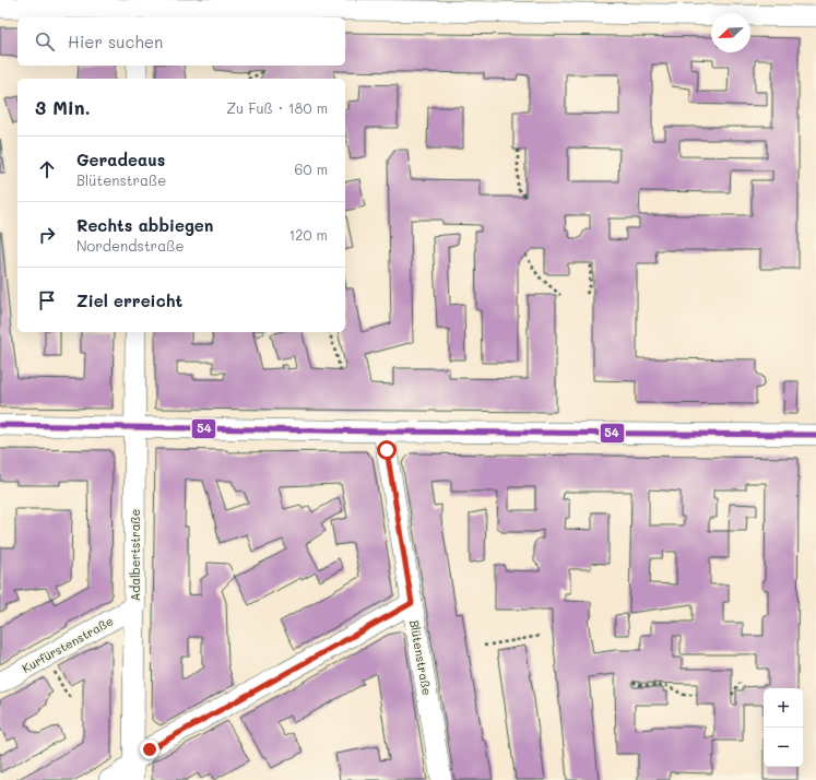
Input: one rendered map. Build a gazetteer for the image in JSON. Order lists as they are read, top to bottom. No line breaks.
{"streets":{"street":["Adalbertstraße","Kurfürstenstraße","Blütenstraße"]},"crossings":[["Adalbertstraße","Kurfürstenstraße"]],"lines":["transit line 54"],"north":"bottom left","page":{"search":"Hier suchen","heading":["3 Min.","Zu Fuß · 180 m"],"list":[["Geradeaus","Blütenstraße","60 m"],["Rechts abbiegen","Nordendstraße","120 m"],"Ziel erreicht"],"map_buttons":["+","−"]}}
